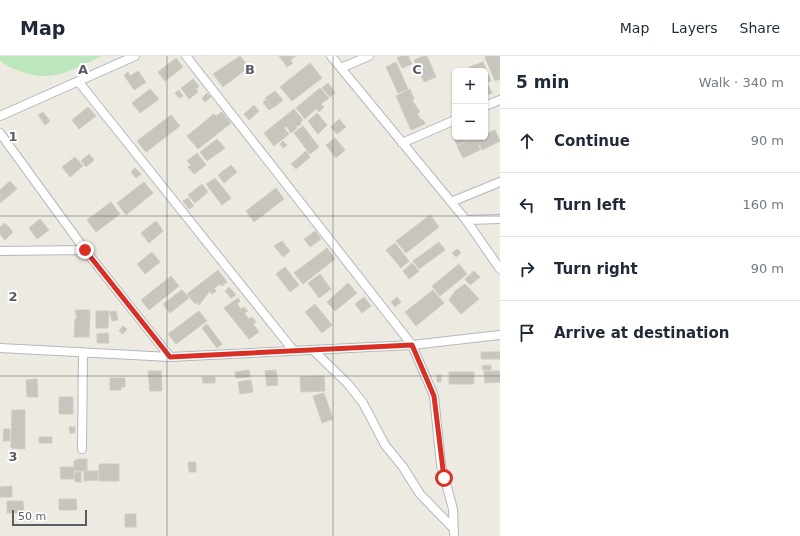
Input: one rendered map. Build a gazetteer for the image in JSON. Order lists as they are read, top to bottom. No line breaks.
{"scale_bar":"50 m","page":{"header":"Map","nav":["Map","Layers","Share"],"heading":["5 min","Walk · 340 m"],"map_buttons":["+","−"],"list":[["Continue","90 m"],["Turn left","160 m"],["Turn right","90 m"],"Arrive at destination"],"scale":"50 m"},"grid":{"columns":["A","B","C"],"rows":["1","2","3"]}}
